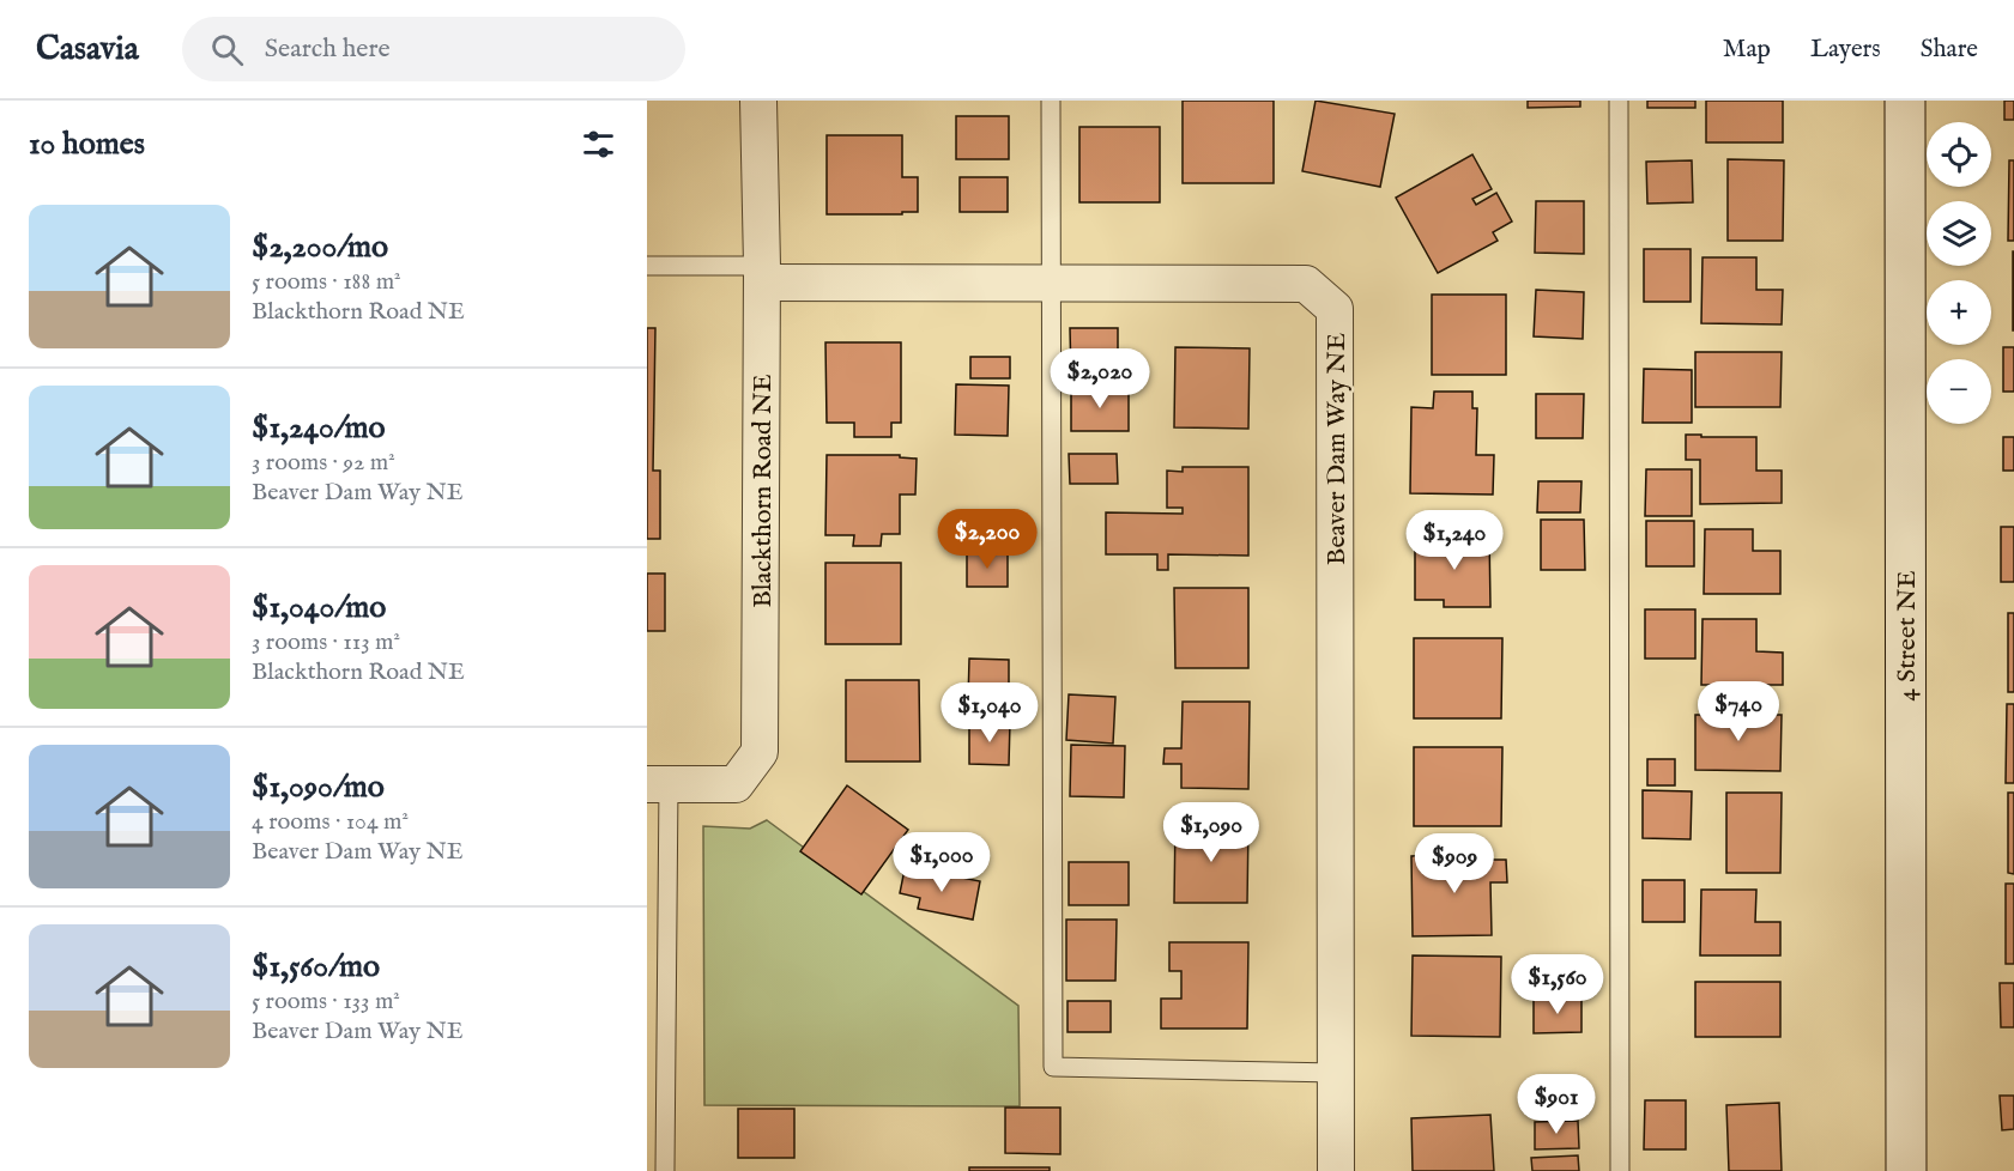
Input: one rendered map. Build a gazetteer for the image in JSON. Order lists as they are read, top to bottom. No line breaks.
{"streets":{"street":["Beaver Dam Way NE","Blackthorn Road NE","4 Street NE"]},"crossings":[["Beaver Dam Way NE","Blackthorn Road NE"]],"page":{"header":"Casavia","search":"Search here","nav":["Map","Layers","Share"],"heading":"10 homes","map_buttons":["+","−"],"list":[{"name":"$2,200/mo","note":"5 rooms · 188 m² · Blackthorn Road NE"},{"name":"$1,240/mo","note":"3 rooms · 92 m² · Beaver Dam Way NE"},{"name":"$1,040/mo","note":"3 rooms · 113 m² · Blackthorn Road NE"},{"name":"$1,090/mo","note":"4 rooms · 104 m² · Beaver Dam Way NE"},{"name":"$1,560/mo","note":"5 rooms · 133 m² · Beaver Dam Way NE"}],"price":["$2,020","$2,200","$1,240","$740","$1,040","$1,090","$1,000","$909","$1,560","$901"]}}
